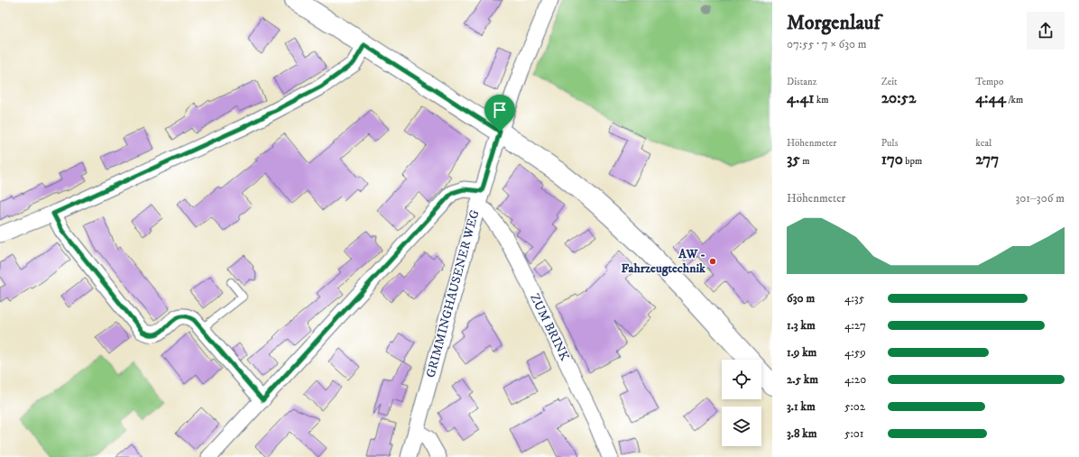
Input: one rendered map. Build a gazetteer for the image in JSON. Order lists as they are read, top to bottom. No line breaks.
{"streets":{"street":["GRIMMINGHAUSENER WEG","ZUM BRINK"]},"crossings":[["GRIMMINGHAUSENER WEG","ZUM BRINK"]],"places":["AW - Fahrzeugtechnik"],"page":{"heading":["Morgenlauf","07:55 · 7 × 630 m"],"stats":[["Distanz","4.41 km"],["Zeit","20:52"],["Tempo","4:44 /km"],["Höhenmeter","35 m"],["Puls","170 bpm"],["kcal","277"]],"chart":["Höhenmeter","301–306 m"],"list":[{"name":"630 m","note":"4:35"},{"name":"1.3 km","note":"4:27"},{"name":"1.9 km","note":"4:59"},{"name":"2.5 km","note":"4:20"},{"name":"3.1 km","note":"5:02"},{"name":"3.8 km","note":"5:01"}]}}
